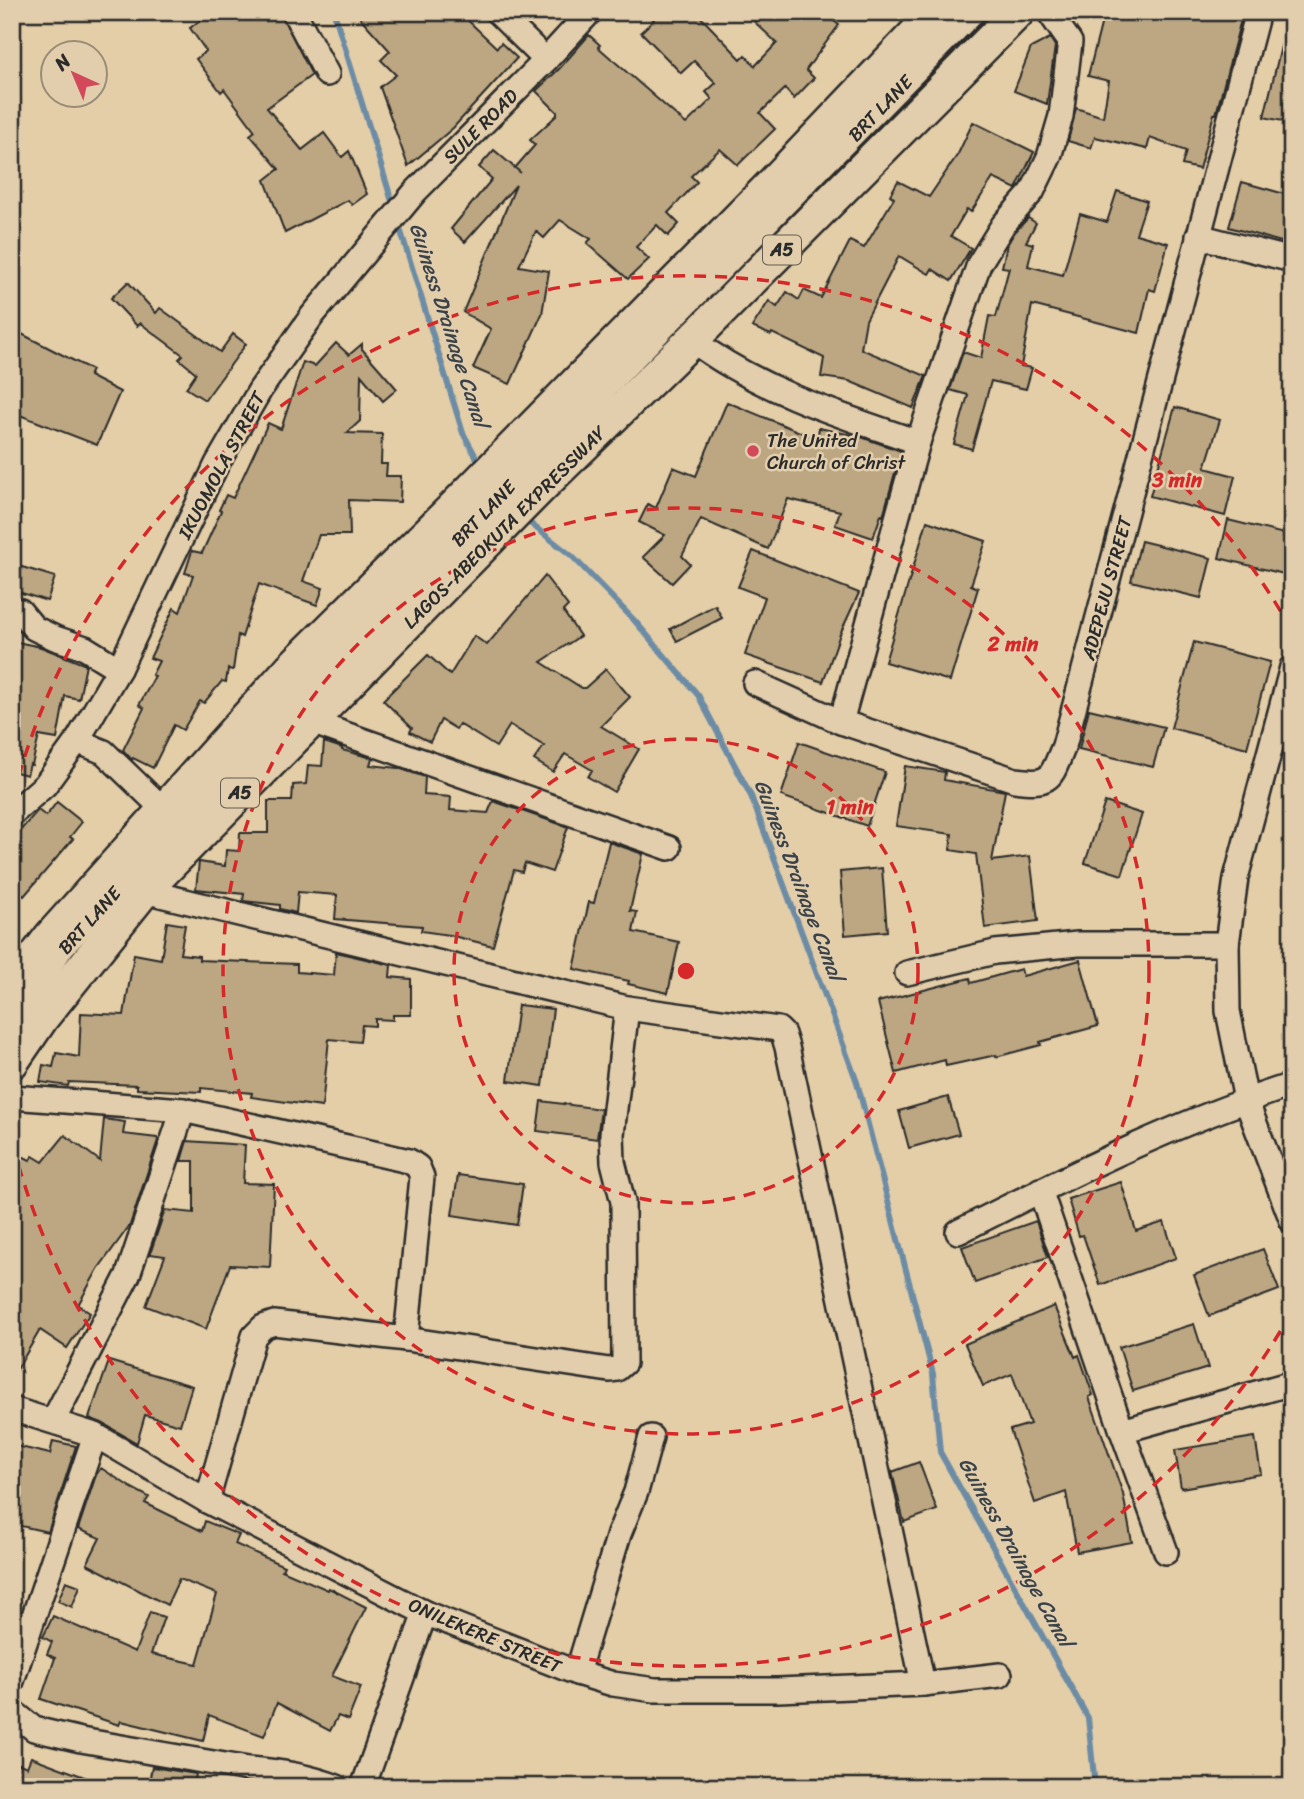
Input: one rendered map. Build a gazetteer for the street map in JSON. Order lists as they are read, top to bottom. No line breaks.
{"streets":{"highway":["A5","LAGOS-ABEOKUTA EXPRESSWAY"],"street":["BRT LANE","SULE ROAD","IKUOMOLA STREET","ADEPEJU STREET","ONILEKERE STREET"]},"crossings":[["BRT LANE","LAGOS-ABEOKUTA EXPRESSWAY"],["SULE ROAD","IKUOMOLA STREET"]],"water":["Guiness Drainage Canal"],"places":["The United Church of Christ"],"north":"top left","rings":["3 min","2 min","1 min"]}
